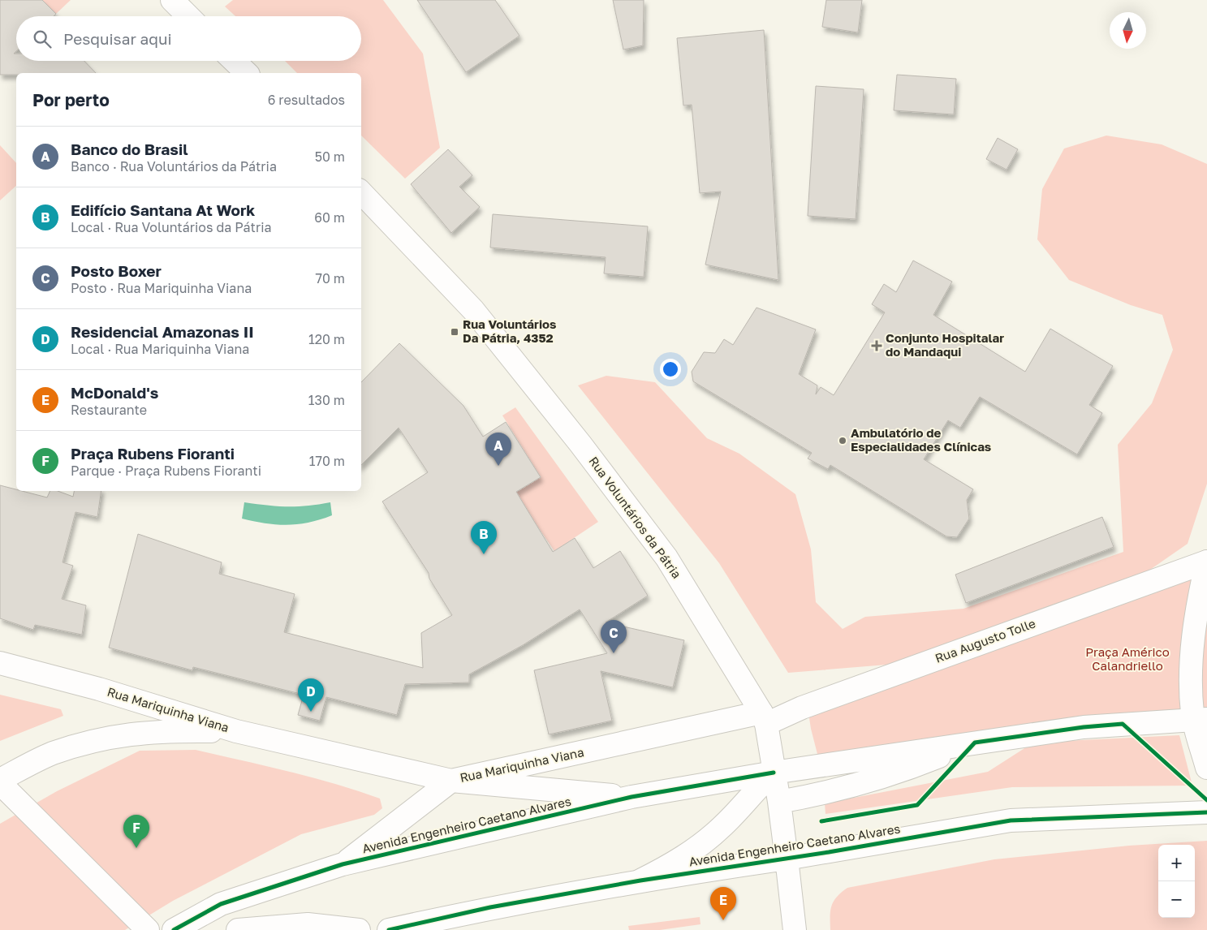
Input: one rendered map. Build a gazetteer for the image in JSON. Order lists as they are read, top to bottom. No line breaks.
{"streets":{"street":["Rua Voluntários da Pátria","Rua Augusto Tolle","Rua Mariquinha Viana","Avenida Engenheiro Caetano Alvares"]},"crossings":[["Rua Voluntários da Pátria","Rua Augusto Tolle"],["Rua Voluntários da Pátria","Rua Mariquinha Viana"],["Rua Voluntários da Pátria","Avenida Engenheiro Caetano Alvares"],["Rua Augusto Tolle","Rua Mariquinha Viana"],["Rua Augusto Tolle","Avenida Engenheiro Caetano Alvares"]],"parks":["Praça Américo Calandriello"],"places":{"transit":["Rua Voluntários Da Pátria, 4352"],"health":["Conjunto Hospitalar do Mandaqui"],"other":["Ambulatório de Especialidades Clínicas"]},"north":"bottom","page":{"search":"Pesquisar aqui","heading":["Por perto","6 resultados"],"list":[{"mark":"A","name":"Banco do Brasil","note":"Banco · Rua Voluntários da Pátria","value":"50 m"},{"mark":"B","name":"Edifício Santana At Work","note":"Local · Rua Voluntários da Pátria","value":"60 m"},{"mark":"C","name":"Posto Boxer","note":"Posto · Rua Mariquinha Viana","value":"70 m"},{"mark":"D","name":"Residencial Amazonas II","note":"Local · Rua Mariquinha Viana","value":"120 m"},{"mark":"E","name":"McDonald's","note":"Restaurante","value":"130 m"},{"mark":"F","name":"Praça Rubens Fioranti","note":"Parque · Praça Rubens Fioranti","value":"170 m"}],"pins":["A","B","C","D","F","E"],"map_buttons":["+","−"]}}
